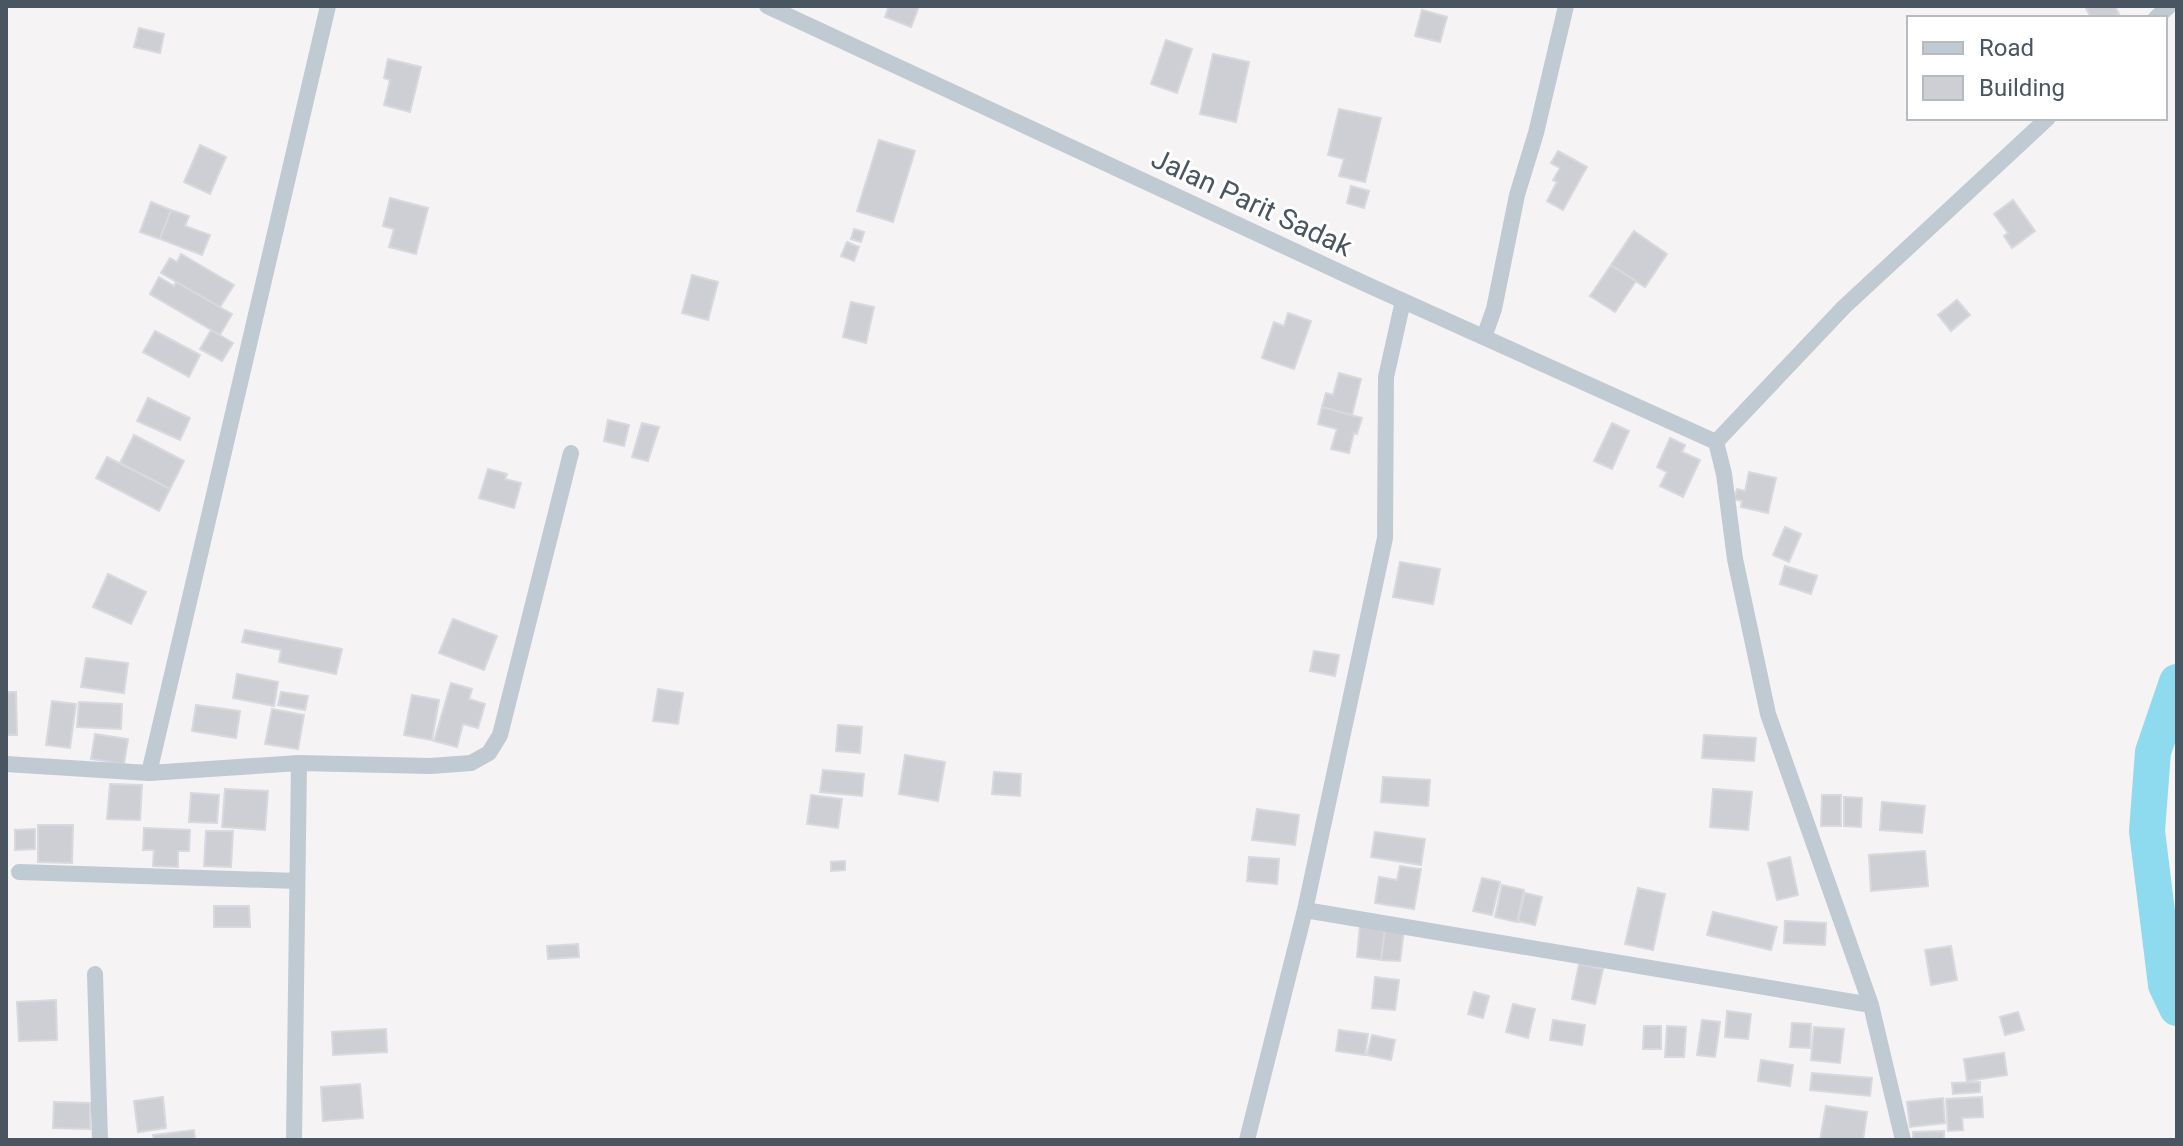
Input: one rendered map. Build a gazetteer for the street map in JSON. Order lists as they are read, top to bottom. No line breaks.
{"streets":{"street":["Jalan Parit Sadak"]},"legend":["Road","Building"]}
